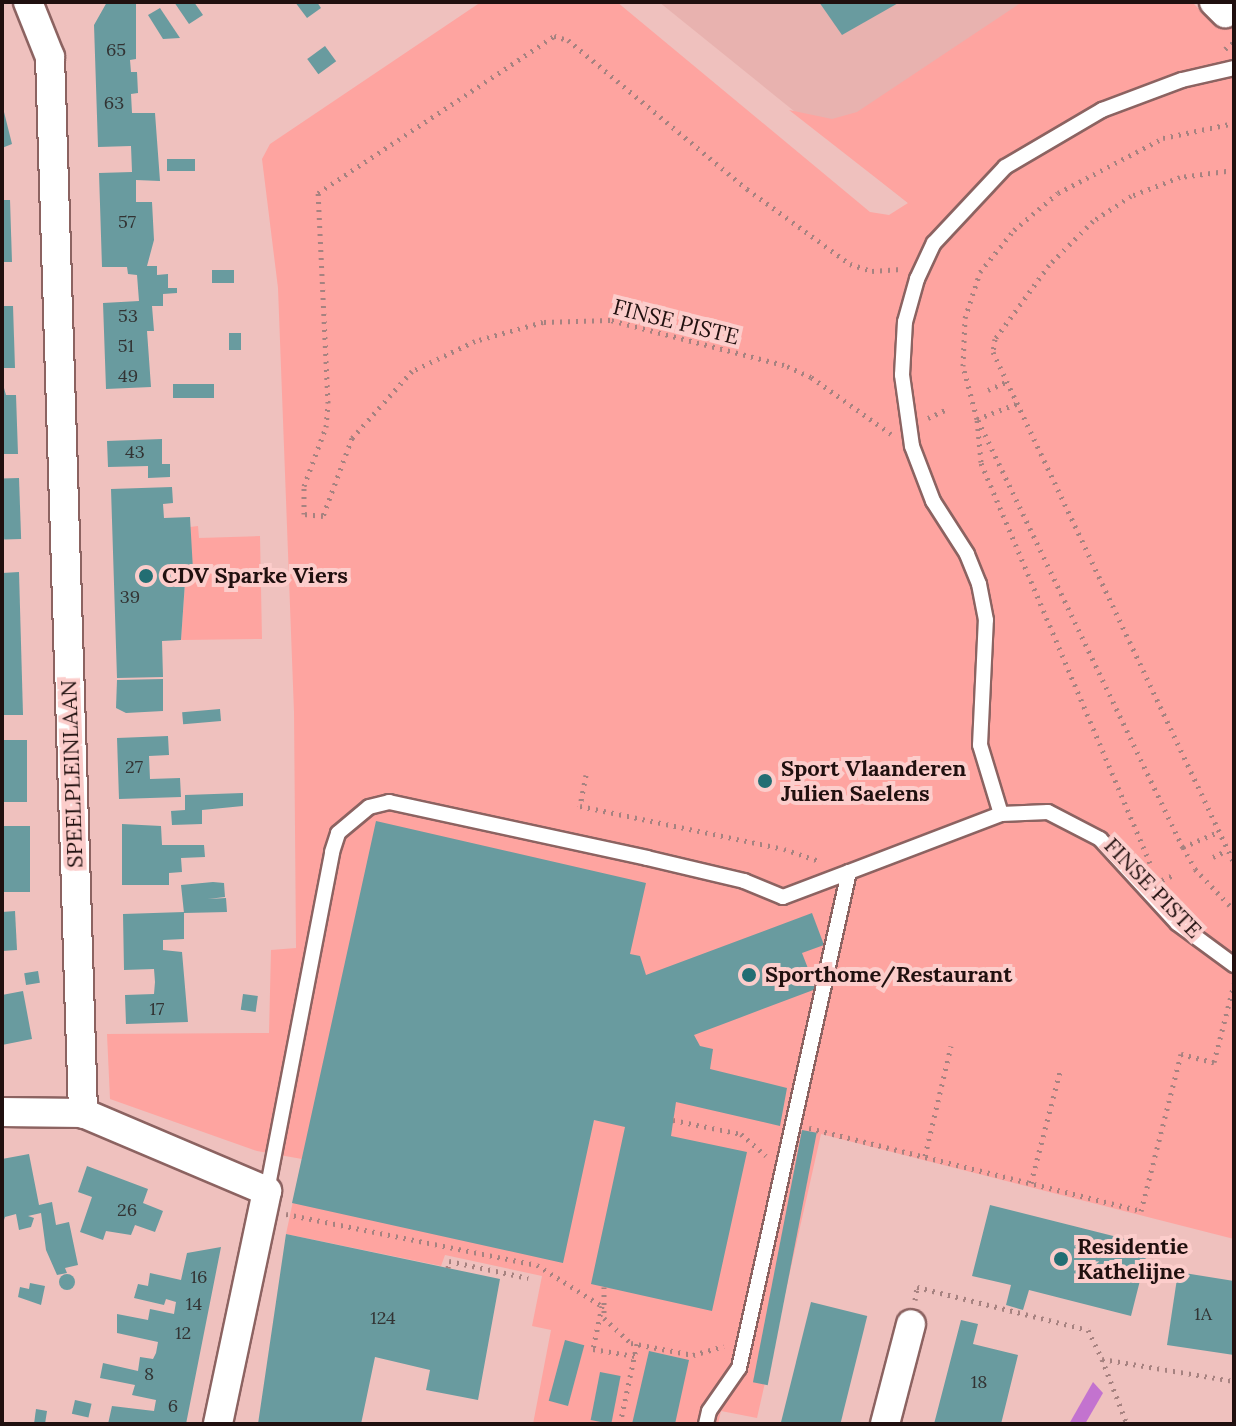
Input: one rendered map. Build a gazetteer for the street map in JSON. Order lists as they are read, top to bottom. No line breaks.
{"streets":{"street":["SPEELPLEINLAAN"],"path":["FINSE PISTE"]},"places":["CDV Sparke Viers","Sport Vlaanderen Julien Saelens","Sporthome/Restaurant","Residentie Kathelijne"],"house_numbers":["65","63","57","53","51","49","43","39","27","17","26","16","14","1A","124","12","8","18","6"]}
